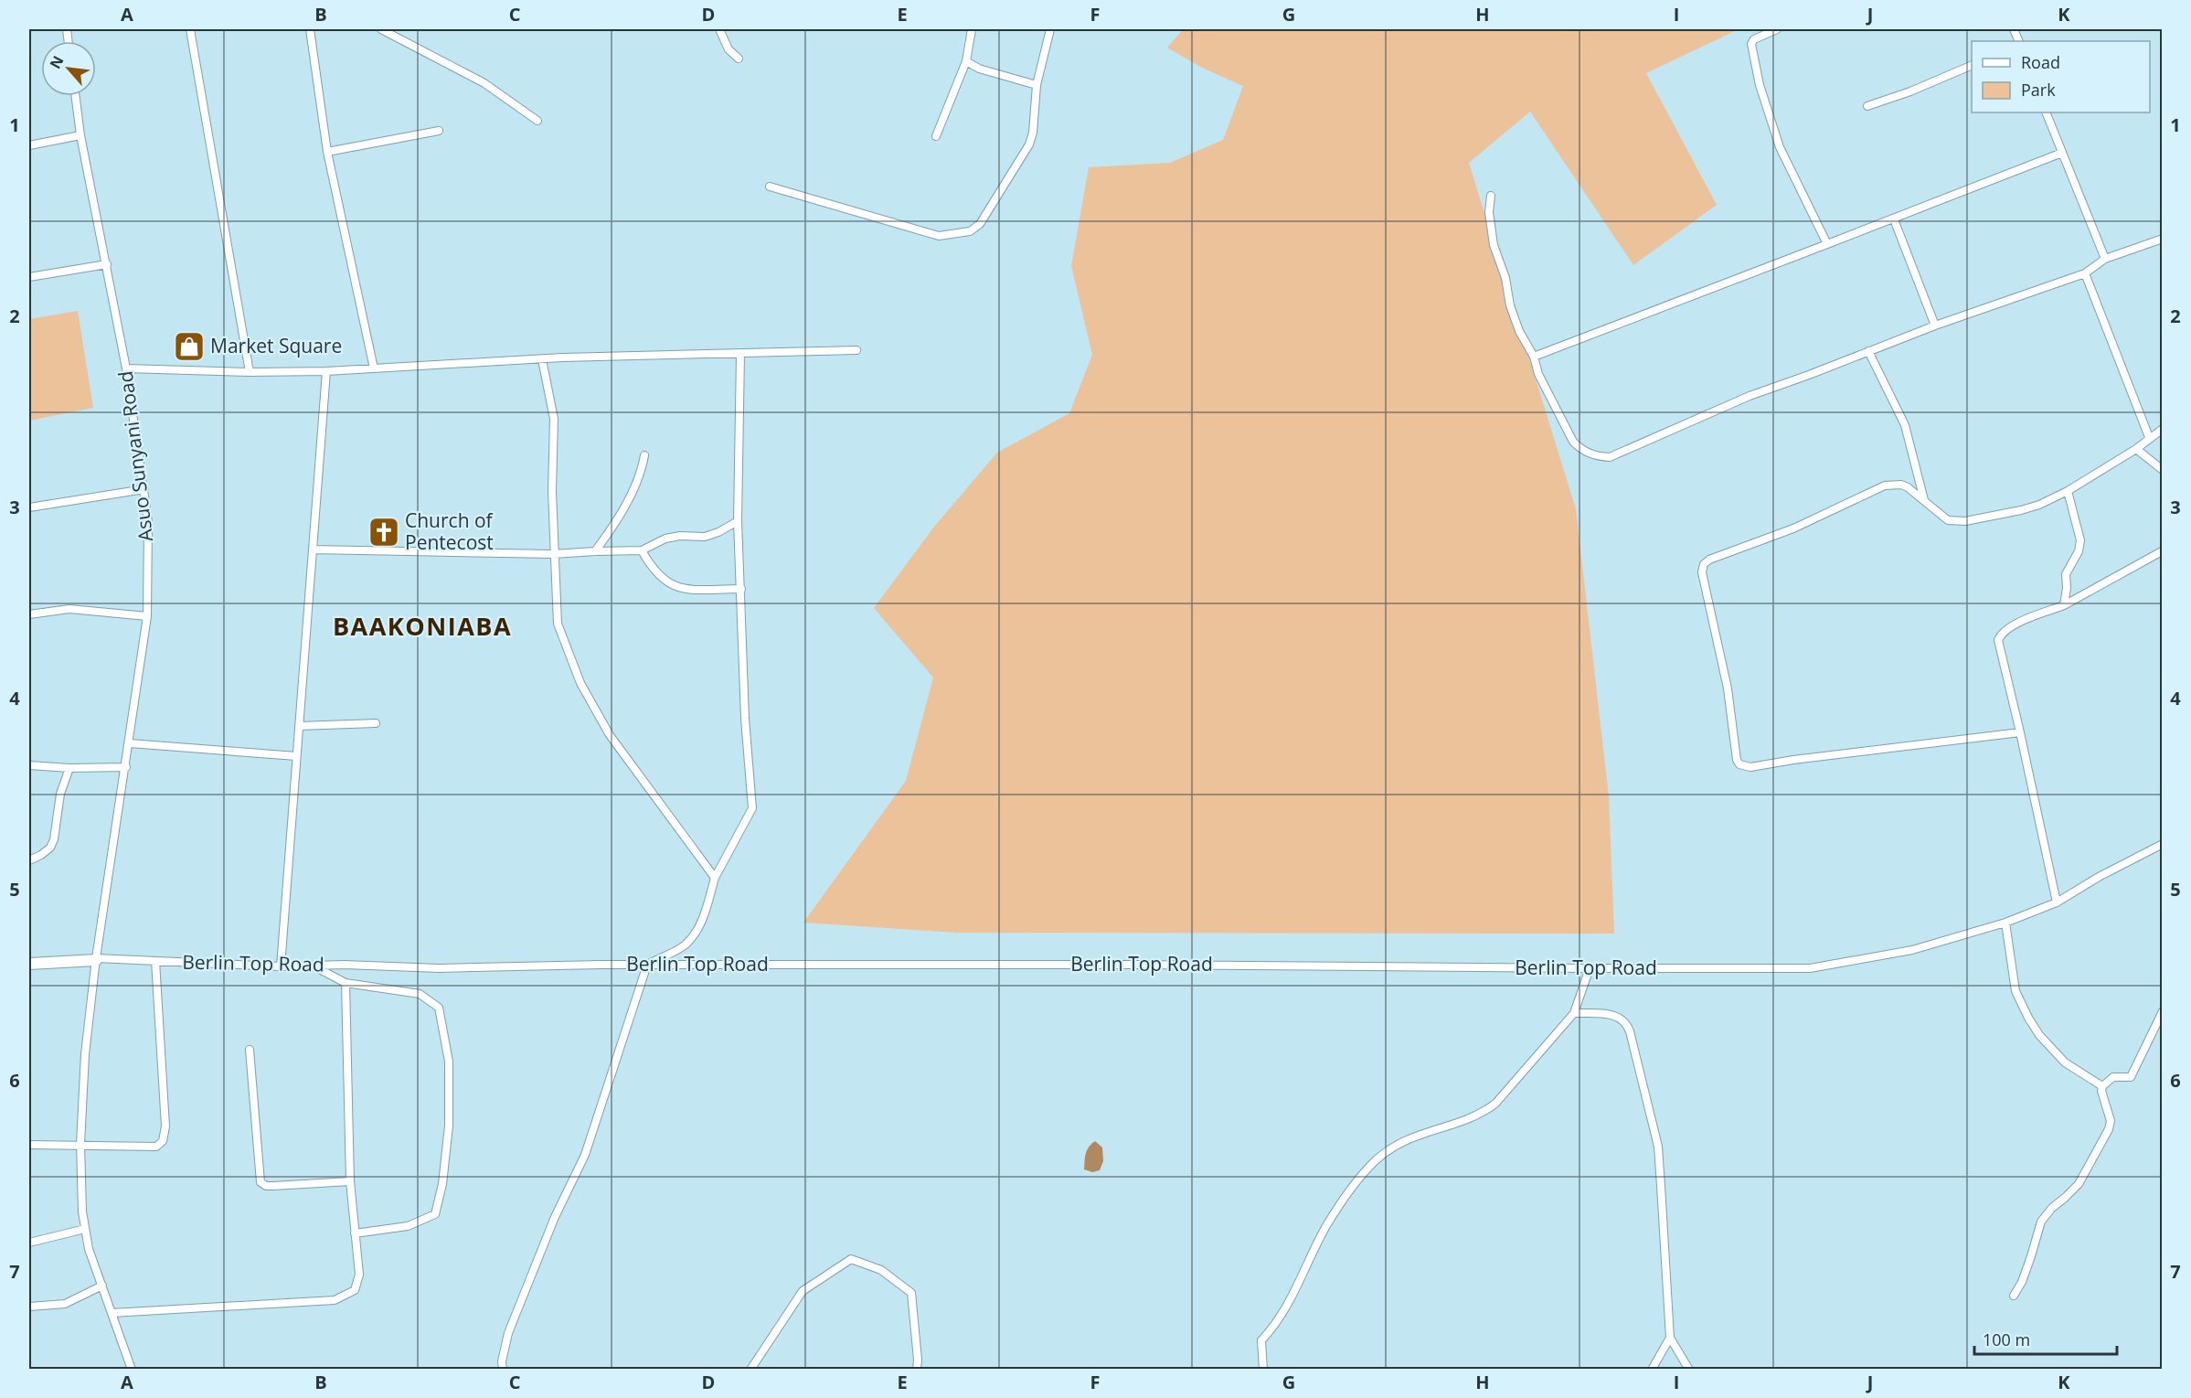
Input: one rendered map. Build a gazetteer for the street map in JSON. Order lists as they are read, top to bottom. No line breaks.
{"streets":{"street":["Asuo Sunyani Road","Berlin Top Road"]},"crossings":[["Asuo Sunyani Road","Berlin Top Road"]],"districts":["BAAKONIABA"],"places":{"shop":["Market Square"],"church":["Church of Pentecost"]},"legend":["Road","Park"],"scale_bar":"100 m","north":"top left","grid":{"columns":["A","B","C","D","E","F","G","H","I","J","K"],"rows":["1","2","3","4","5","6","7"]}}
